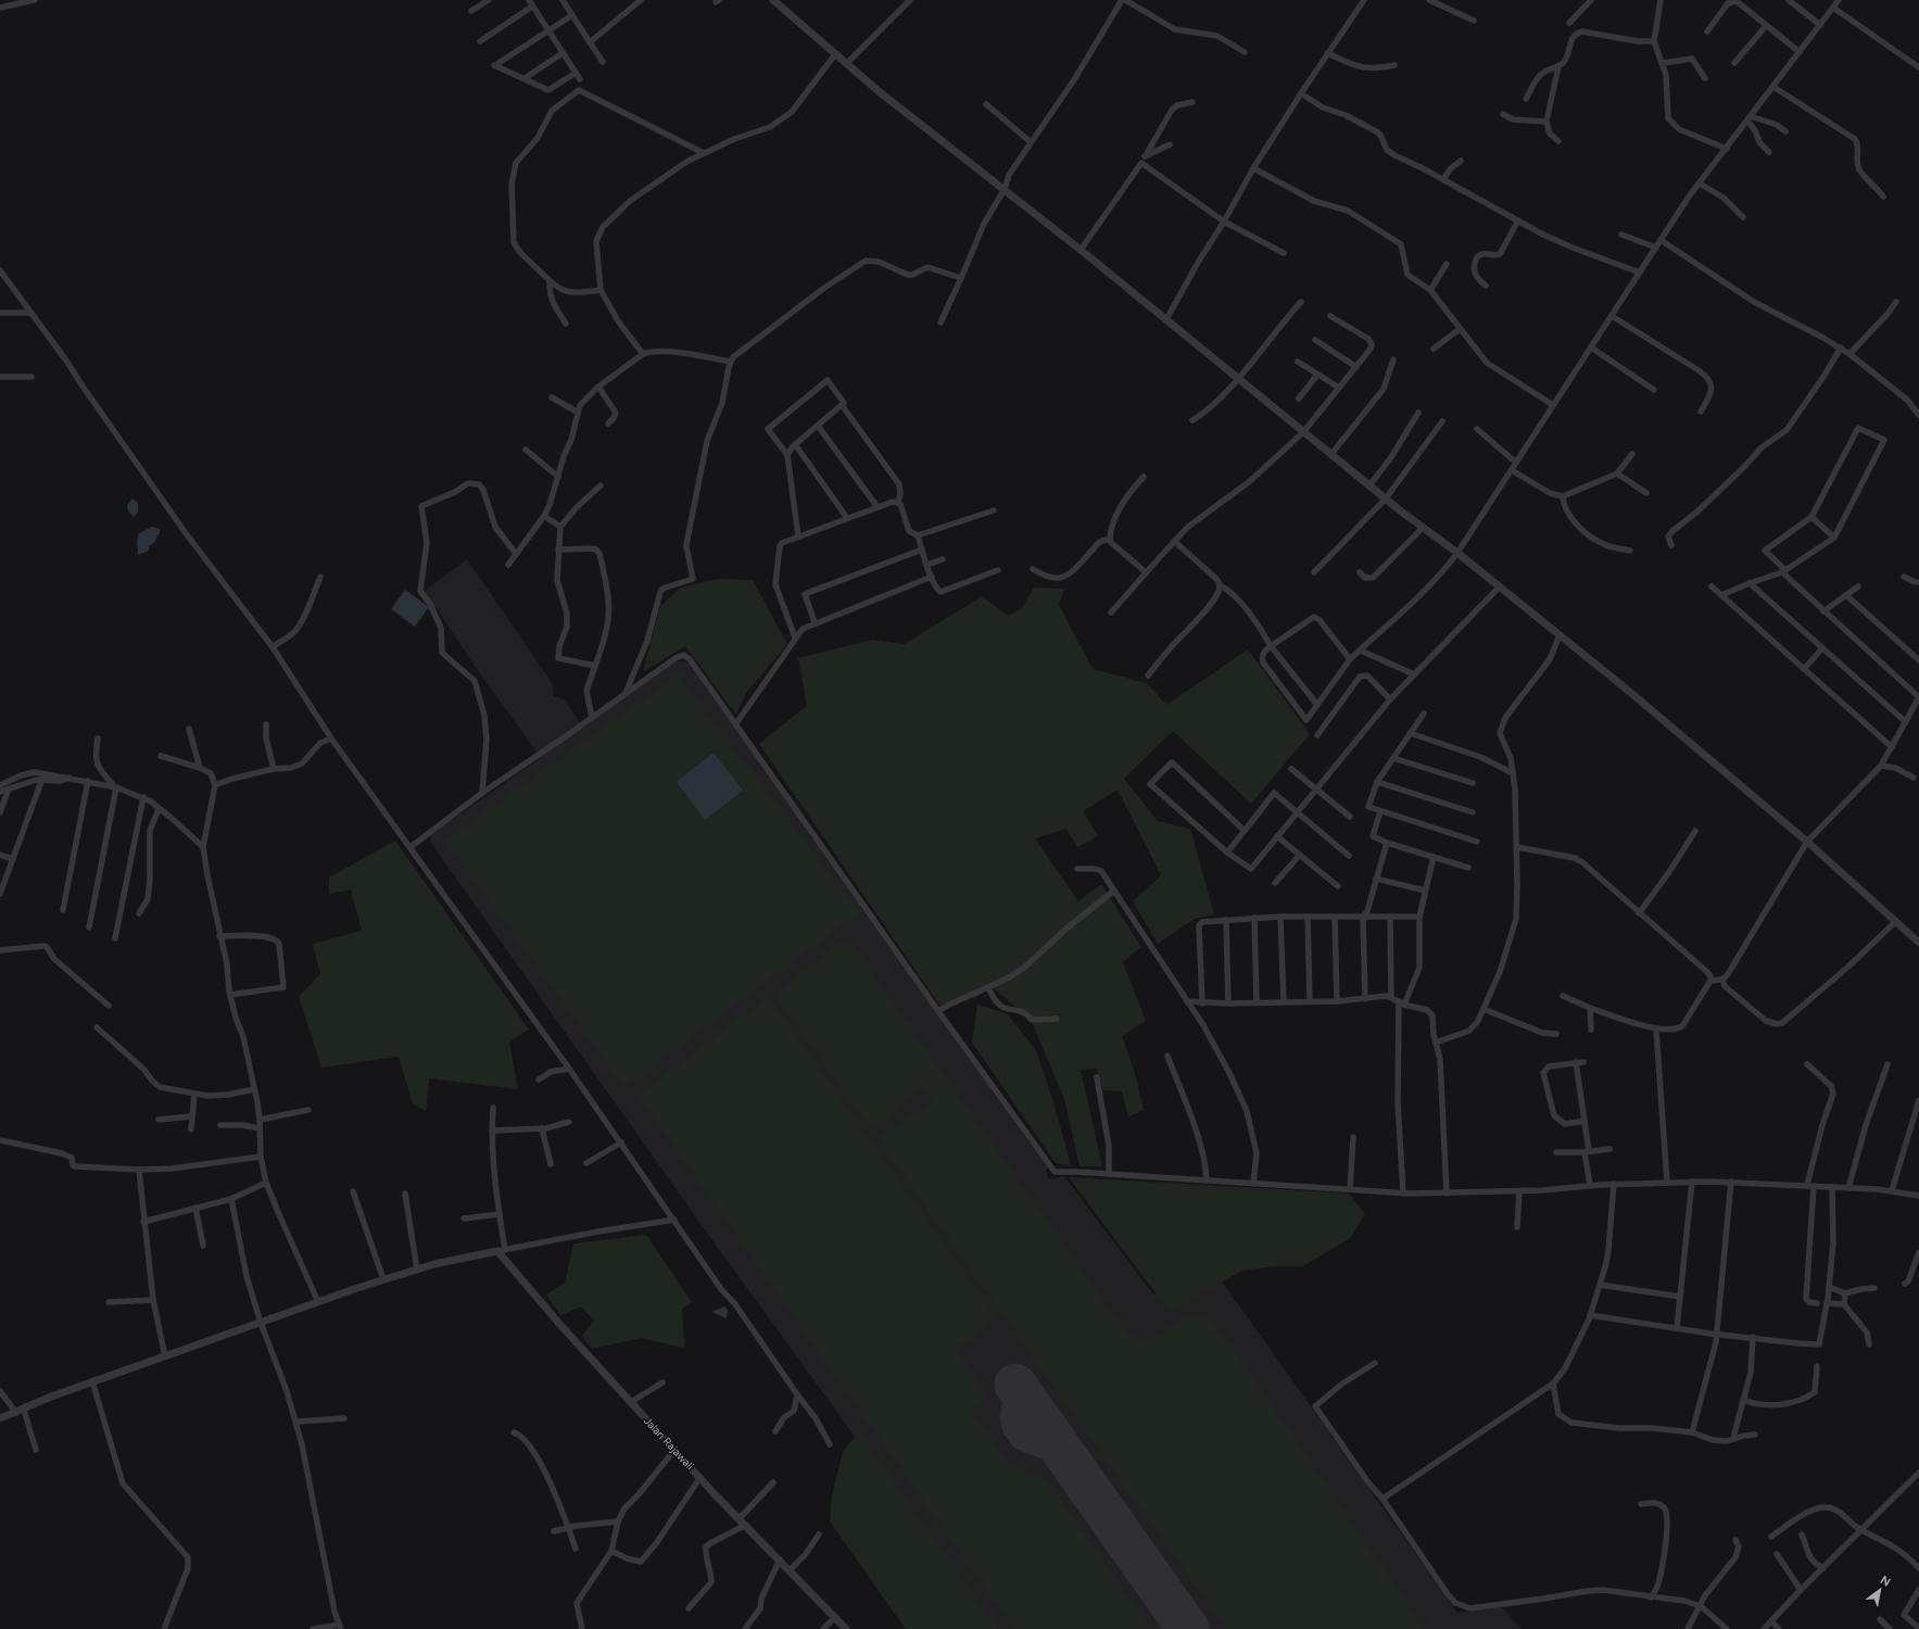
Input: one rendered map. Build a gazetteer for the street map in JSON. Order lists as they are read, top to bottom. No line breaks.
{"streets":{"street":["Jalan Rajawali"]},"north":"top right"}
